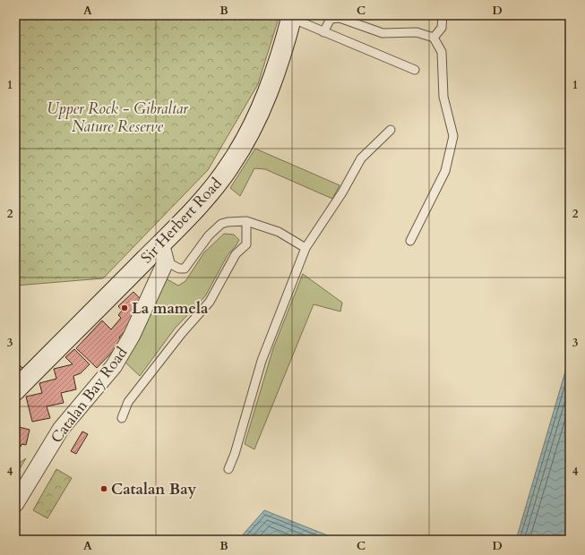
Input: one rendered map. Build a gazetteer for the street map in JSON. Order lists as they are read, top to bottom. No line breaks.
{"streets":{"main road":["Sir Herbert Road"],"street":["Catalan Bay Road"]},"crossings":[["Sir Herbert Road","Catalan Bay Road"]],"parks":["Upper Rock - Gibraltar Nature Reserve"],"places":["La mamela","Catalan Bay"],"grid":{"columns":["A","B","C","D"],"rows":["1","2","3","4"]}}
